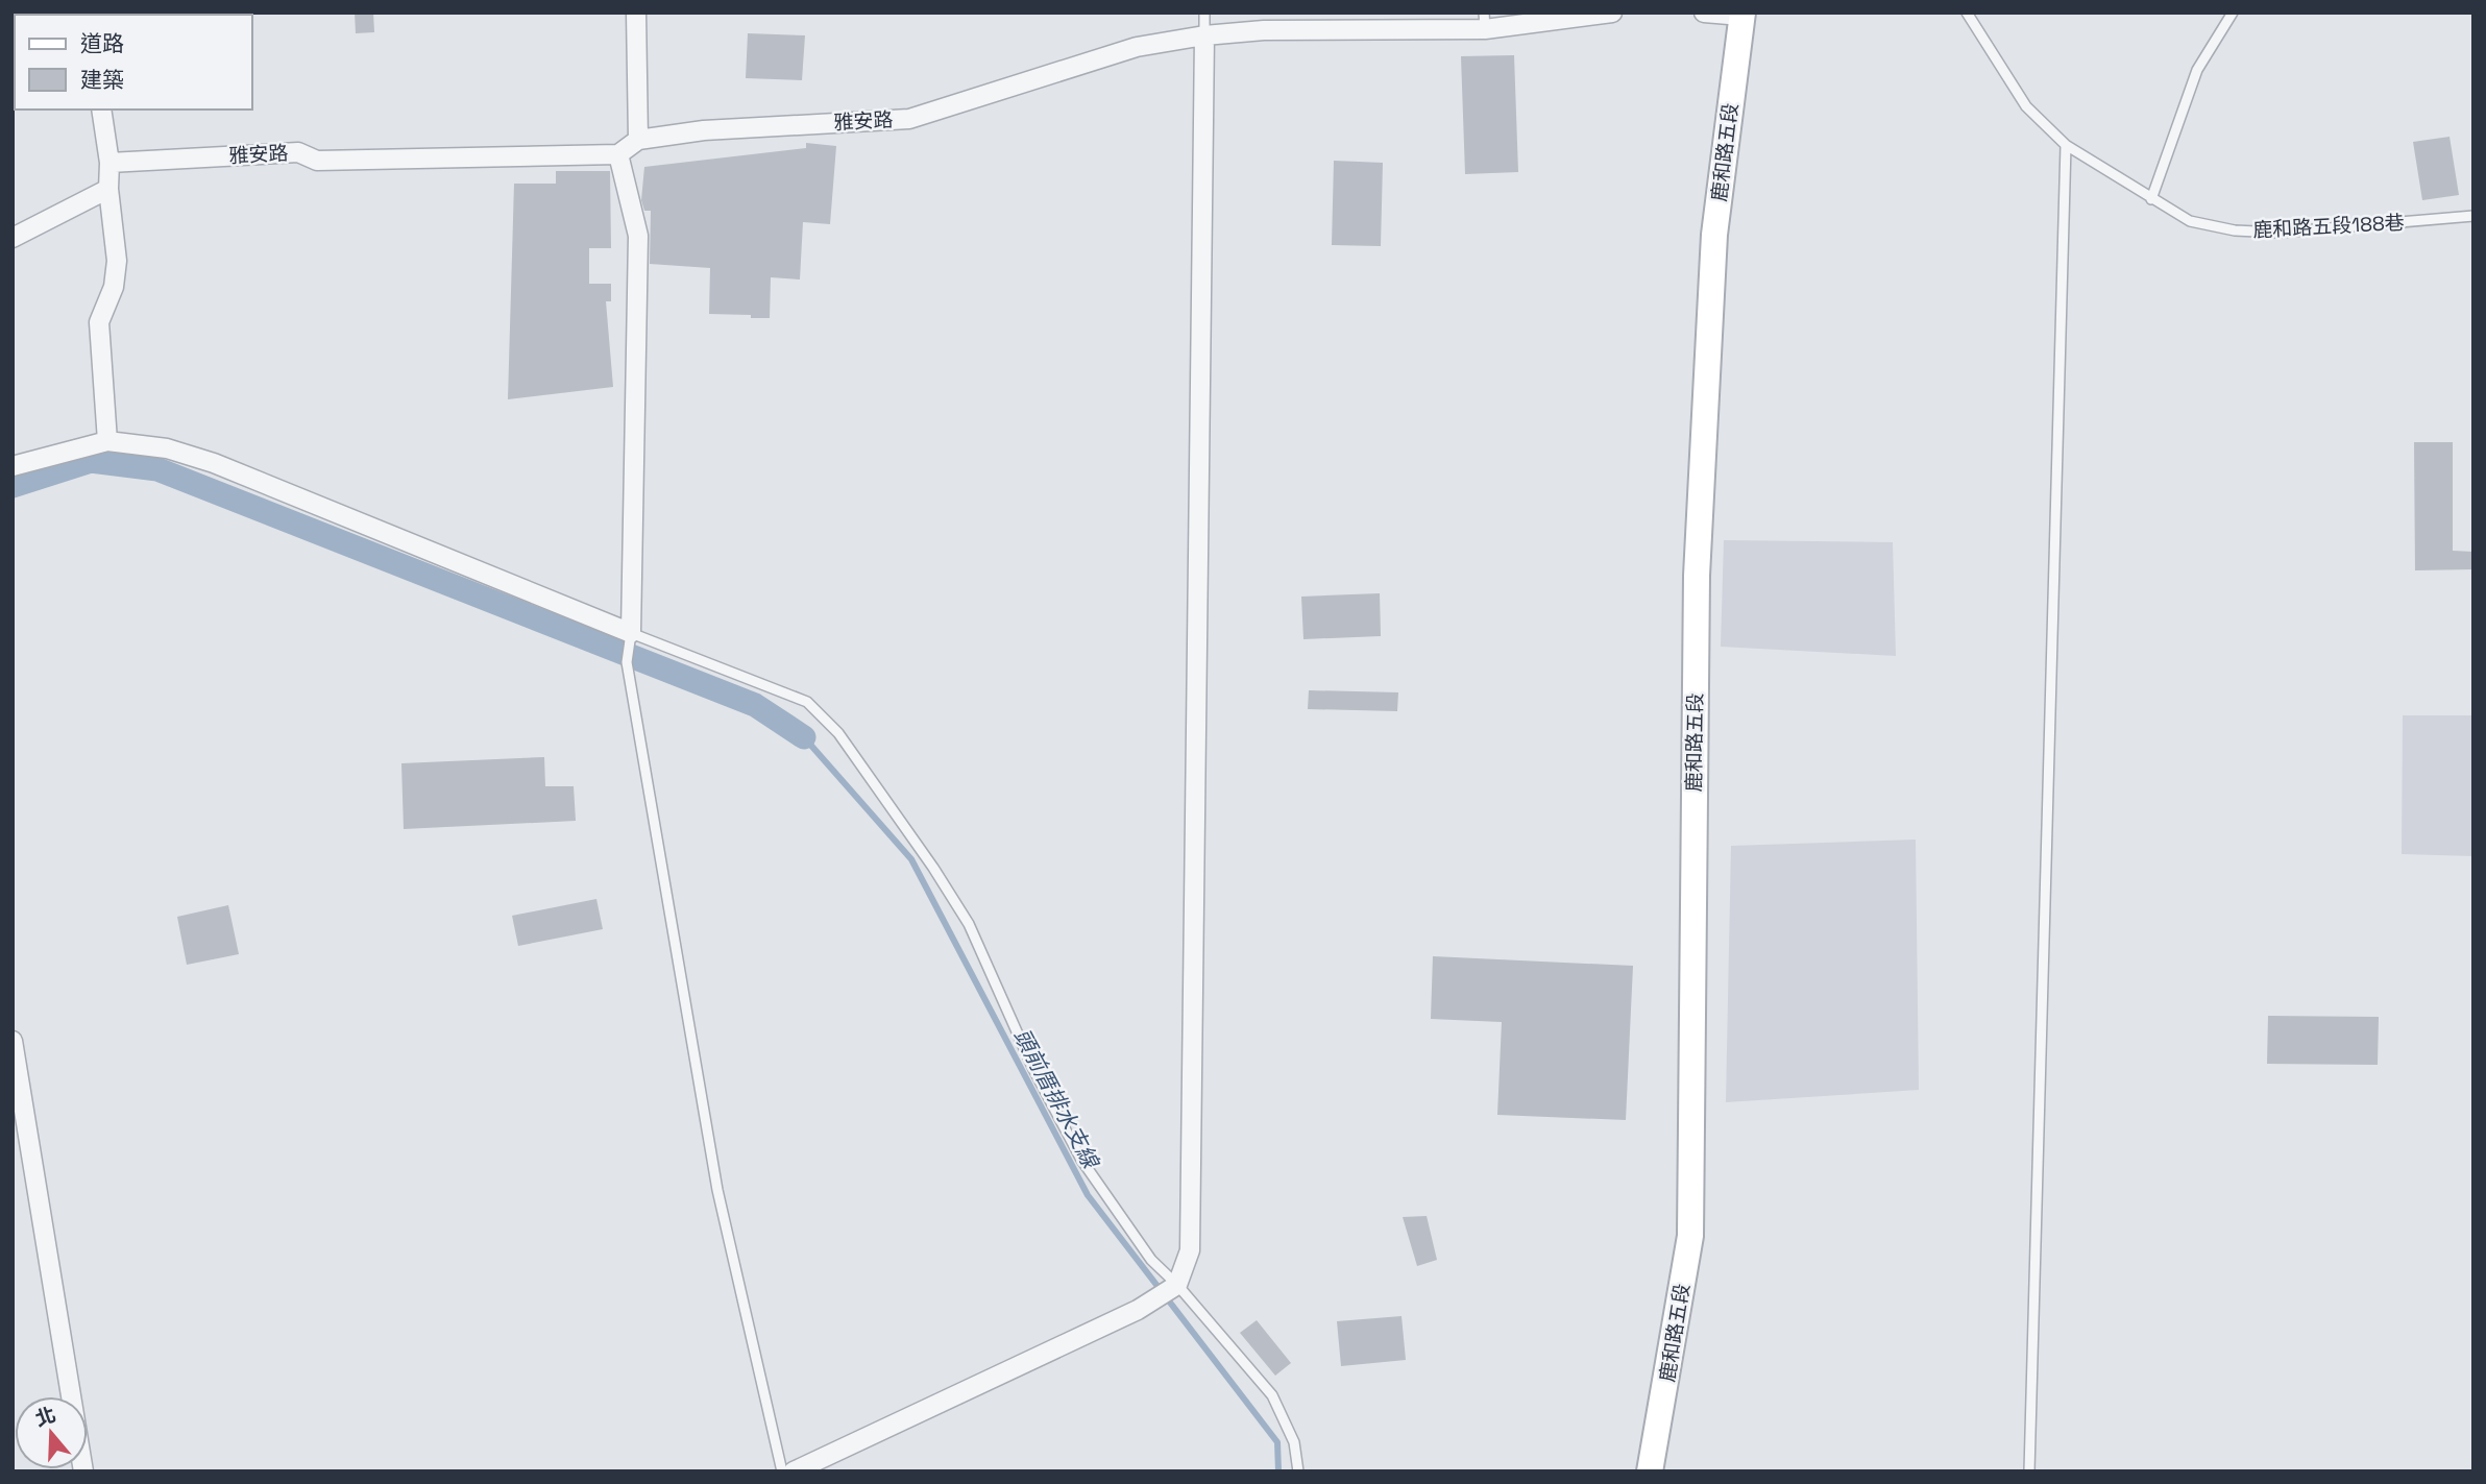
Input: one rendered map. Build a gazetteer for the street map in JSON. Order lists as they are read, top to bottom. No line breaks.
{"streets":{"main road":["鹿和路五段"],"street":["雅安路"],"lane":["鹿和路五段188巷"]},"water":["頭前厝排水支線"],"legend":["道路","建築"],"north":"top"}
